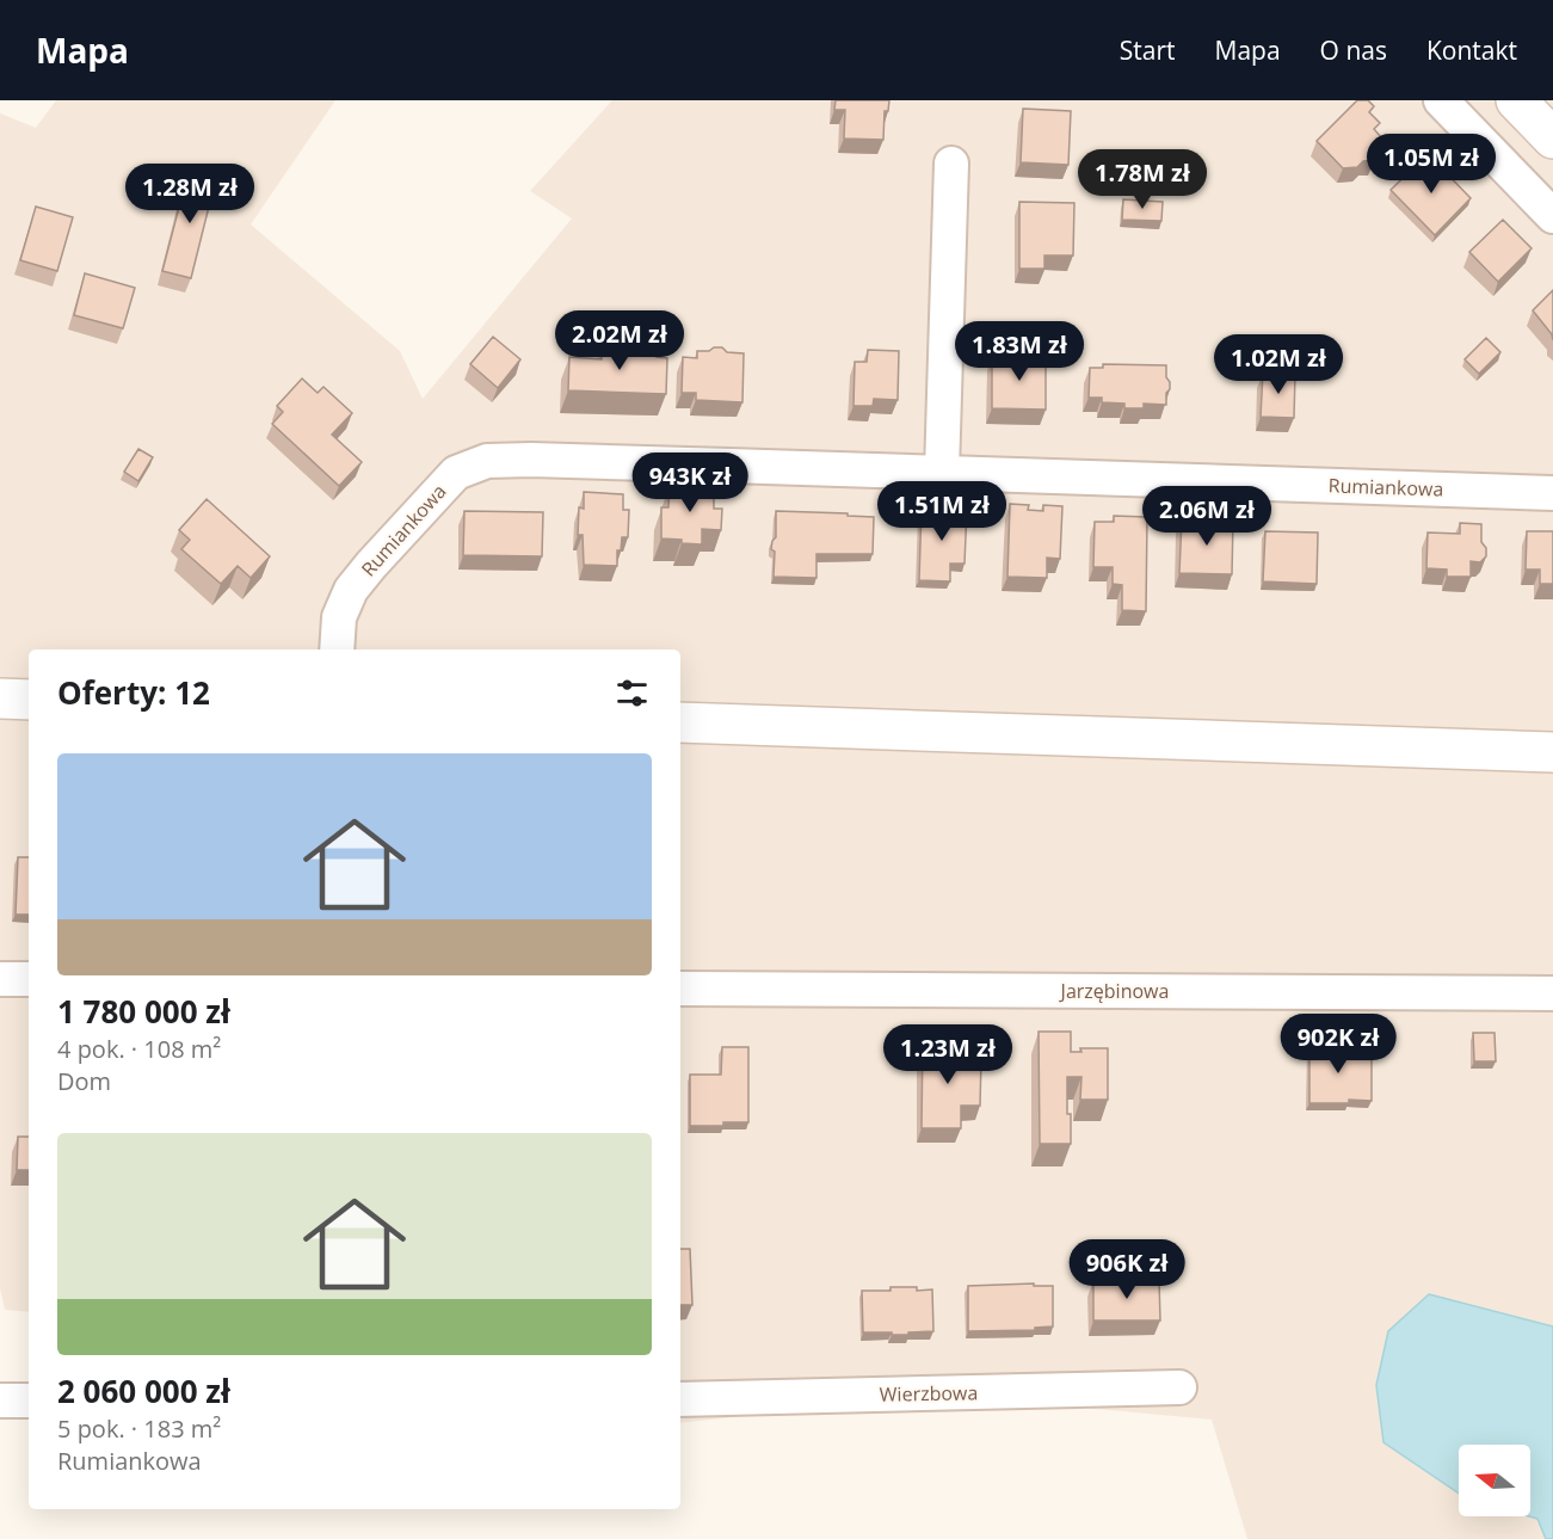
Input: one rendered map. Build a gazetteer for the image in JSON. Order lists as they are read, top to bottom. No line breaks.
{"streets":{"street":["Rumiankowa","Jarzębinowa","Wierzbowa"]},"north":"left","page":{"header":"Mapa","nav":["Start","Mapa","O nas","Kontakt"],"price":["1.05M zł","1.78M zł","1.28M zł","2.02M zł","1.83M zł","1.02M zł","943K zł","1.51M zł","2.06M zł","902K zł","1.23M zł","906K zł"],"heading":"Oferty: 12","list":[{"name":"1 780 000 zł","note":"4 pok. · 108 m² · Dom"},{"name":"2 060 000 zł","note":"5 pok. · 183 m² · Rumiankowa"}]}}
